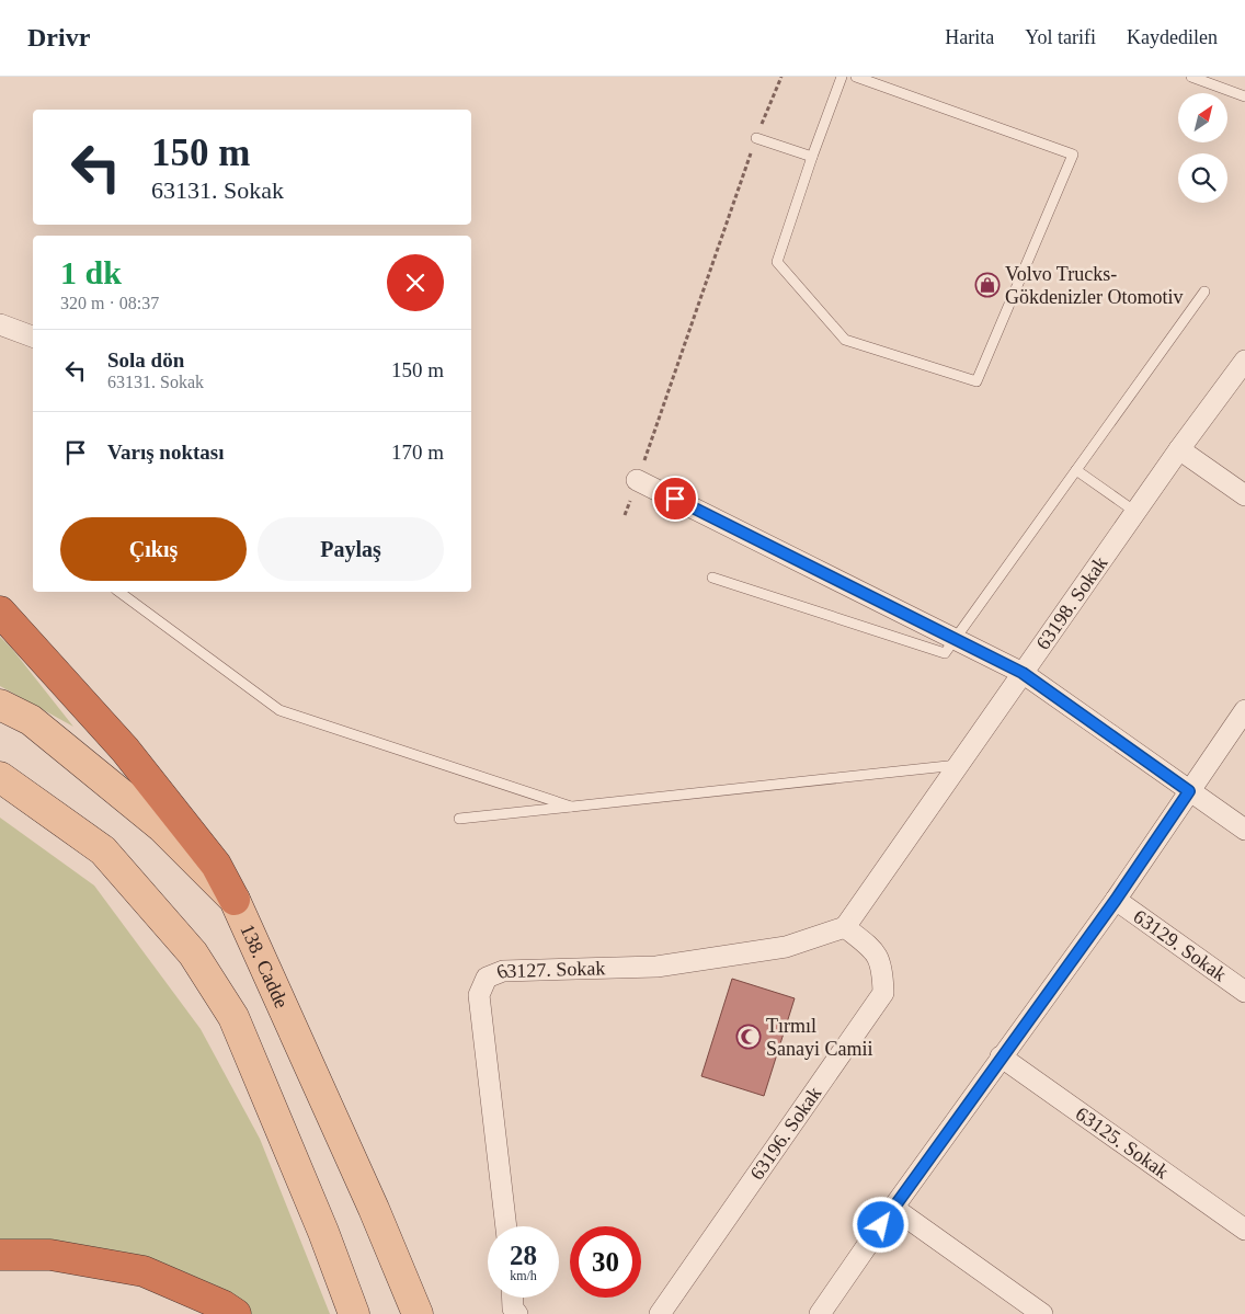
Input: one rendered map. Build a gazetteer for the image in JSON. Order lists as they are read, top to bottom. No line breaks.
{"streets":{"main road":["138. Cadde"],"street":["63198. Sokak","63129. Sokak","63127. Sokak","63196. Sokak","63125. Sokak"]},"crossings":[["63198. Sokak","63127. Sokak"],["63198. Sokak","63196. Sokak"],["63127. Sokak","63196. Sokak"]],"places":{"shop":["Volvo Trucks- Gökdenizler Otomotiv"],"mosque":["Tırmıl Sanayi Camii"]},"north":"top right","page":{"header":"Drivr","nav":["Harita","Yol tarifi","Kaydedilen"],"turn":["150 m","63131. Sokak"],"heading":["1 dk","320 m · 08:37"],"list":[{"name":"Sola dön","note":"63131. Sokak","value":"150 m"},{"name":"Varış noktası","value":"170 m"}],"buttons":["Çıkış","Paylaş"],"speed":"28 km/h","limit":"30"}}
